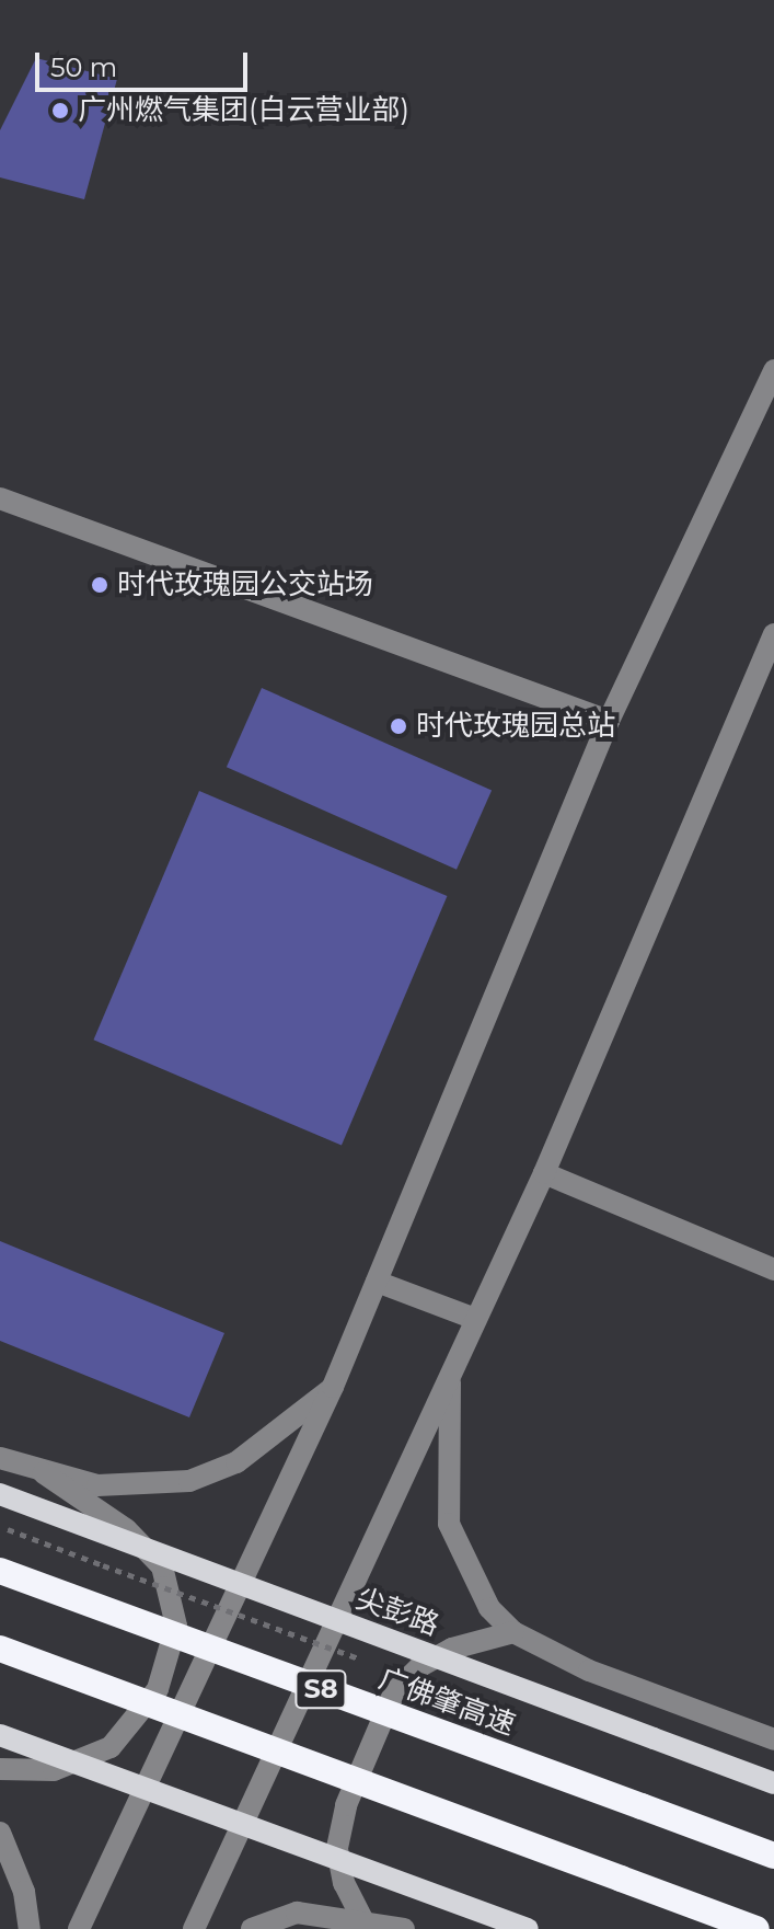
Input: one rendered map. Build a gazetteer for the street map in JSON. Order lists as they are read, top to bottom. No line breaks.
{"streets":{"highway":["S8","广佛肇高速"],"main road":["尖彭路"]},"places":["广州燃气集团(白云营业部)","时代玫瑰园公交站场","时代玫瑰园总站"],"scale_bar":"50 m"}
